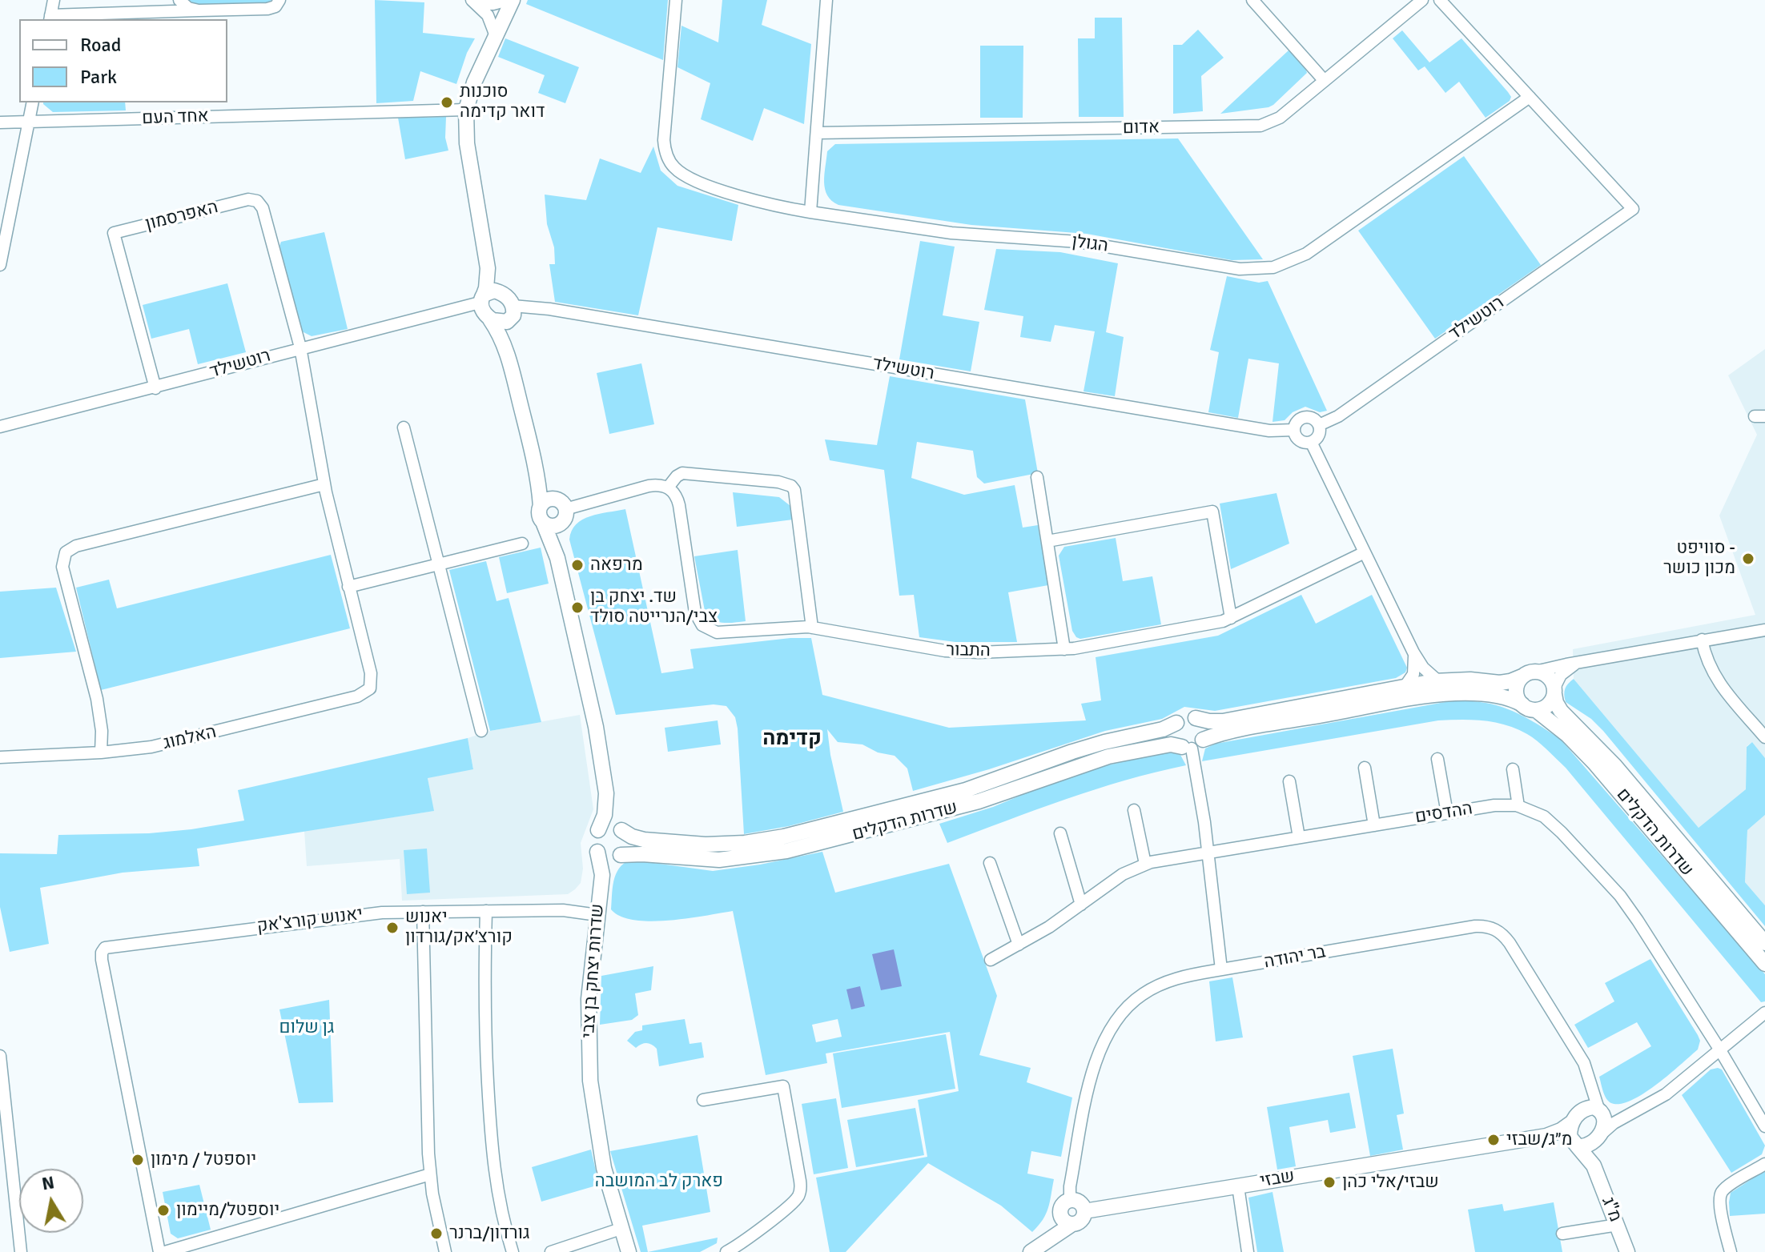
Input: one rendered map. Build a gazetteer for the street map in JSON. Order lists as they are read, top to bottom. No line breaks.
{"streets":{"street":["אחד העם","אדום","האפרסמון","הגולן","רוטשילד","התבור","האלמוג","ההדסים","שדרות הדקלים","יאנוש קורצ'אק","בר יהודה","שדרות יצחק בן צבי","שבזי","מ\"ג"]},"crossings":[["האפרסמון","רוטשילד"],["הגולן","רוטשילד"],["שדרות הדקלים","שדרות יצחק בן צבי"],["יאנוש קורצ'אק","שדרות יצחק בן צבי"],["בר יהודה","שבזי"],["בר יהודה","מ\"ג"],["שבזי","מ\"ג"]],"districts":["קדימה"],"parks":["גן שלום","פארק לב המושבה"],"places":["סוכנות דואר קדימה","סוויפט - מכון כושר","מרפאה","שד. יצחק בן צבי/הנרייטה סולד","יאנוש קורצ׳אק/גורדון","מ״ג/שבזי","יוספטל / מימון","שבזי/אלי כהן","יוספטל/מיימון","גורדון/ברנר"],"legend":["Road","Park"],"north":"top"}
